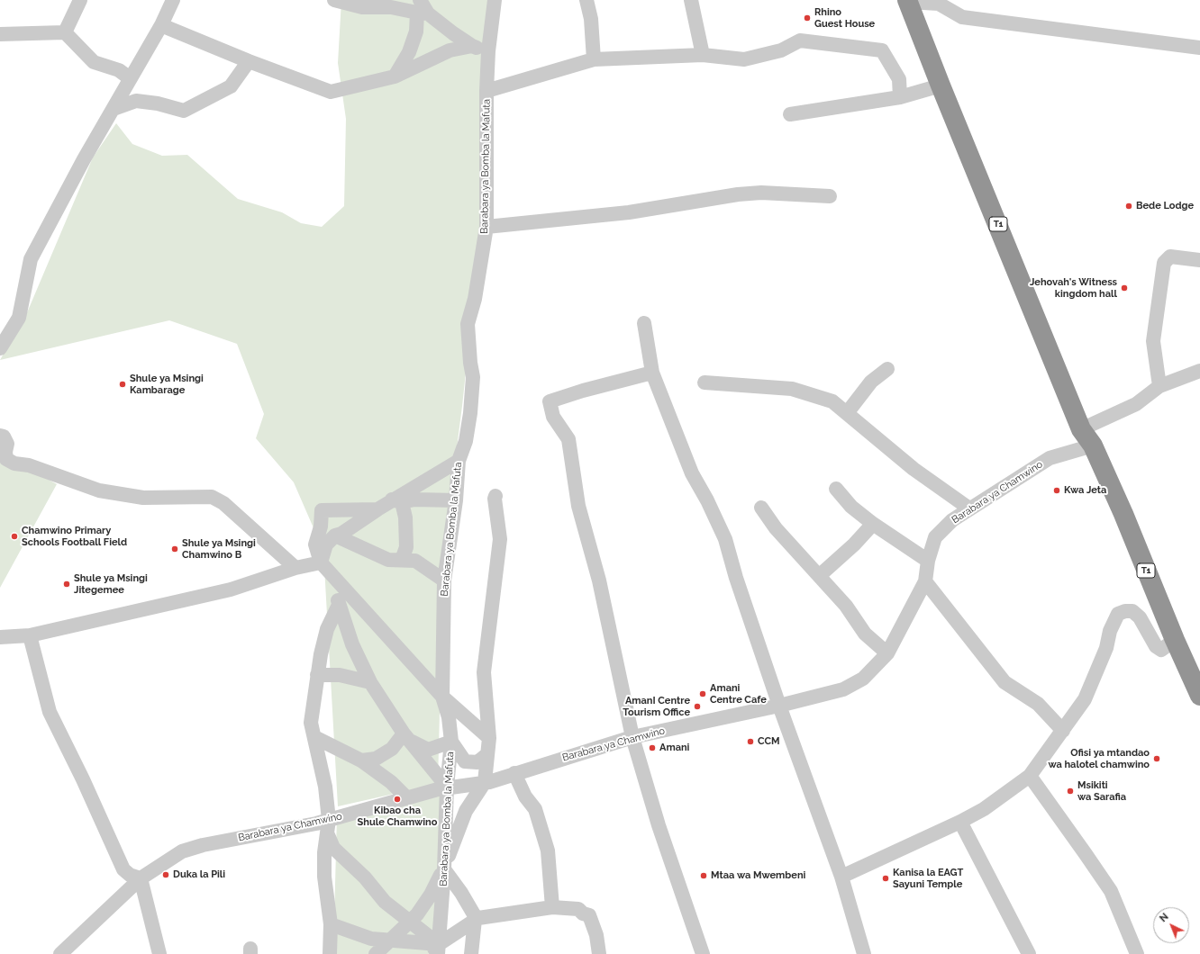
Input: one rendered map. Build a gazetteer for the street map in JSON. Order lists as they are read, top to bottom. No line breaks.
{"streets":{"highway":["T1"],"street":["Barabara ya Bomba la Mafuta","Barabara ya Chamwino"]},"crossings":[["Barabara ya Bomba la Mafuta","Barabara ya Chamwino"],["T1","Barabara ya Chamwino"]],"places":["Rhino Guest House","Bede Lodge","Jehovah's Witness kingdom hall","Shule ya Msingi Kambarage","Kwa Jeta","Chamwino Primary Schools Football Field","Shule ya Msingi Chamwino B","Shule ya Msingi Jitegemee","Amani Centre Cafe","AmanI Centre Tourism Office","CCM","Amani","Ofisi ya mtandao wa halotel chamwino","Msikiti wa Sarafia","Kibao cha Shule Chamwino","Duka la Pili","Mtaa wa Mwembeni","Kanisa la EAGT Sayuni Temple"],"north":"top left"}
